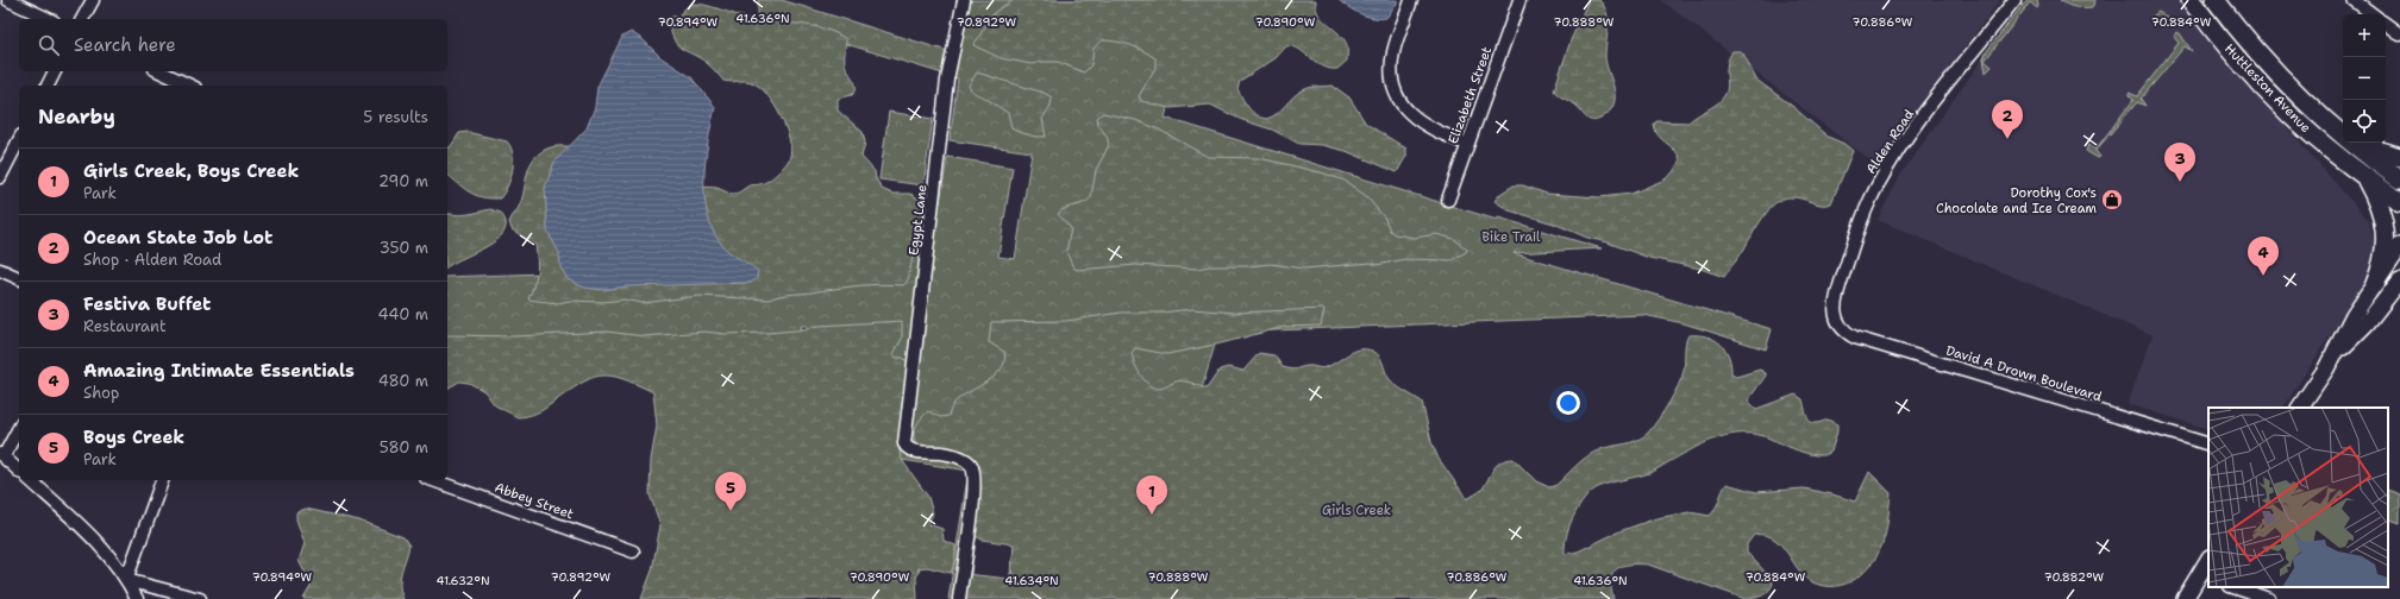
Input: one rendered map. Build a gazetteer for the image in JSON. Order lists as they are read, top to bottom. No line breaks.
{"streets":{"highway":["Huttleston Avenue"],"street":["Elizabeth Street","Alden Road","Egypt Lane","David A Drown Boulevard","Abbey Street"]},"crossings":[["Alden Road","David A Drown Boulevard"]],"parks":["Bike Trail","Girls Creek"],"places":{"shop":["Dorothy Cox's Chocolate and Ice Cream"]},"page":{"map_buttons":["+","−"],"search":"Search here","heading":["Nearby","5 results"],"pins":["2","3","4","5","1"],"list":[{"mark":"1","name":"Girls Creek, Boys Creek","note":"Park","value":"290 m"},{"mark":"2","name":"Ocean State Job Lot","note":"Shop · Alden Road","value":"350 m"},{"mark":"3","name":"Festiva Buffet","note":"Restaurant","value":"440 m"},{"mark":"4","name":"Amazing Intimate Essentials","note":"Shop","value":"480 m"},{"mark":"5","name":"Boys Creek","note":"Park","value":"580 m"}]},"coordinates":["41.636°N","70.894°W","70.892°W","70.890°W","70.888°W","70.886°W","70.884°W","70.882°W","41.632°N","41.634°N"]}
